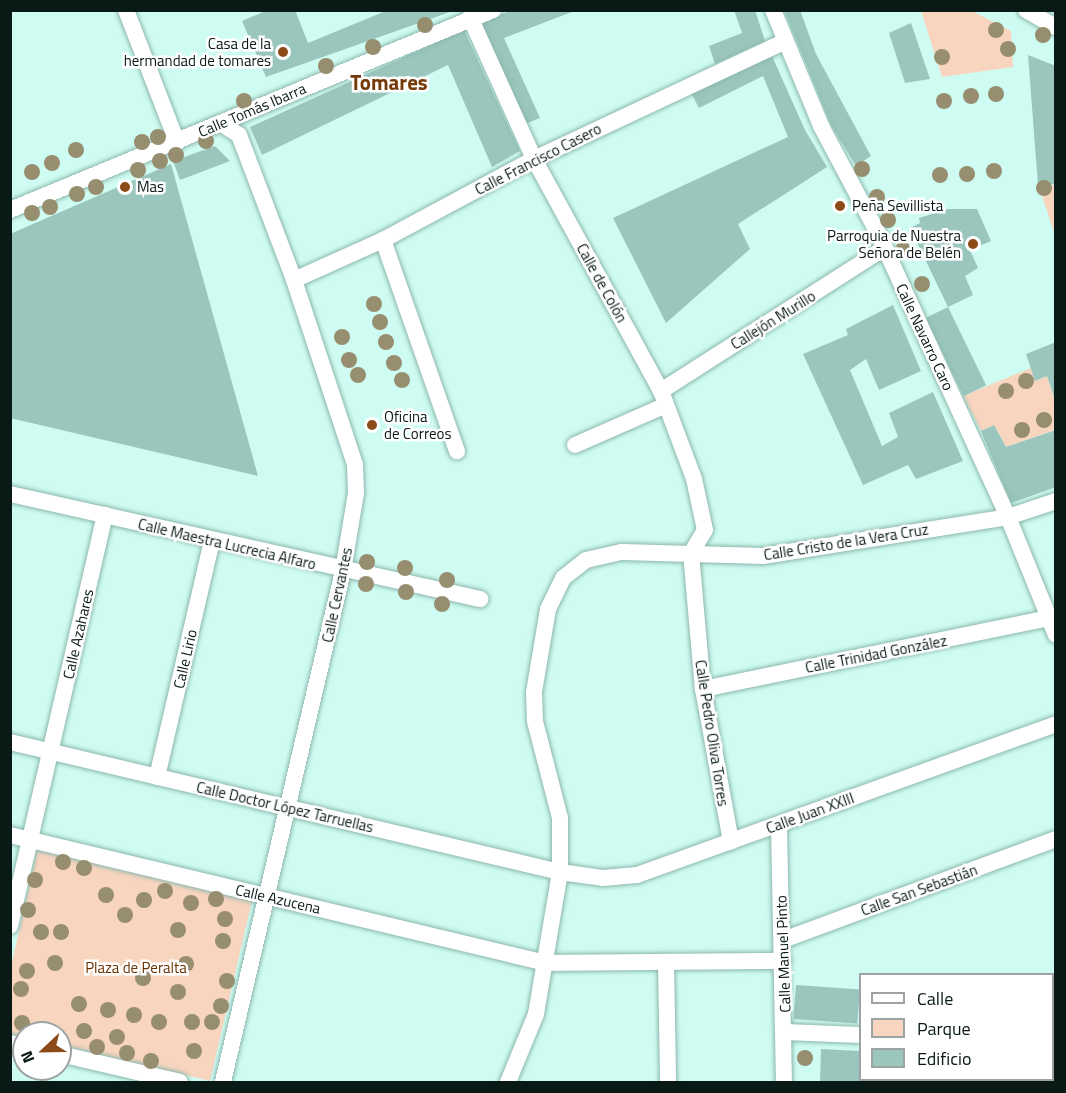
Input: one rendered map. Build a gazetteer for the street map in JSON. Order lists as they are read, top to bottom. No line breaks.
{"streets":{"street":["Calle Tomás Ibarra","Calle Francisco Casero","Calle de Colón","Callejón Murillo","Calle Navarro Caro","Calle Cristo de la Vera Cruz","Calle Maestra Lucrecia Alfaro","Calle Cervantes","Calle Azahares","Calle Trinidad González","Calle Lirio","Calle Pedro Oliva Torres","Calle Doctor López Tarruellas","Calle Juan XXIII","Calle San Sebastián","Calle Azucena","Calle Manuel Pinto"]},"crossings":[["Calle Tomás Ibarra","Calle de Colón"],["Calle Tomás Ibarra","Calle Cervantes"],["Calle Francisco Casero","Calle de Colón"],["Calle Francisco Casero","Calle Navarro Caro"],["Calle Francisco Casero","Calle Cervantes"],["Calle de Colón","Callejón Murillo"],["Calle de Colón","Calle Cristo de la Vera Cruz"],["Calle de Colón","Calle Pedro Oliva Torres"],["Callejón Murillo","Calle Navarro Caro"],["Calle Navarro Caro","Calle Cristo de la Vera Cruz"],["Calle Navarro Caro","Calle Trinidad González"],["Calle Cristo de la Vera Cruz","Calle Pedro Oliva Torres"],["Calle Cristo de la Vera Cruz","Calle Doctor López Tarruellas"],["Calle Cristo de la Vera Cruz","Calle Juan XXIII"],["Calle Cristo de la Vera Cruz","Calle Azucena"],["Calle Maestra Lucrecia Alfaro","Calle Cervantes"],["Calle Maestra Lucrecia Alfaro","Calle Azahares"],["Calle Maestra Lucrecia Alfaro","Calle Lirio"],["Calle Cervantes","Calle Doctor López Tarruellas"],["Calle Cervantes","Calle Azucena"],["Calle Azahares","Calle Doctor López Tarruellas"],["Calle Azahares","Calle Azucena"],["Calle Trinidad González","Calle Pedro Oliva Torres"],["Calle Lirio","Calle Doctor López Tarruellas"],["Calle Pedro Oliva Torres","Calle Juan XXIII"],["Calle Doctor López Tarruellas","Calle Juan XXIII"],["Calle Juan XXIII","Calle Manuel Pinto"],["Calle San Sebastián","Calle Manuel Pinto"],["Calle Azucena","Calle Manuel Pinto"]],"districts":["Tomares"],"parks":["Plaza de Peralta"],"places":["Casa de la hermandad de tomares","Mas","Peña Sevillista","Parroquia de Nuestra Señora de Belén","Oficina de Correos"],"legend":["Calle","Parque","Edificio"],"north":"left"}
